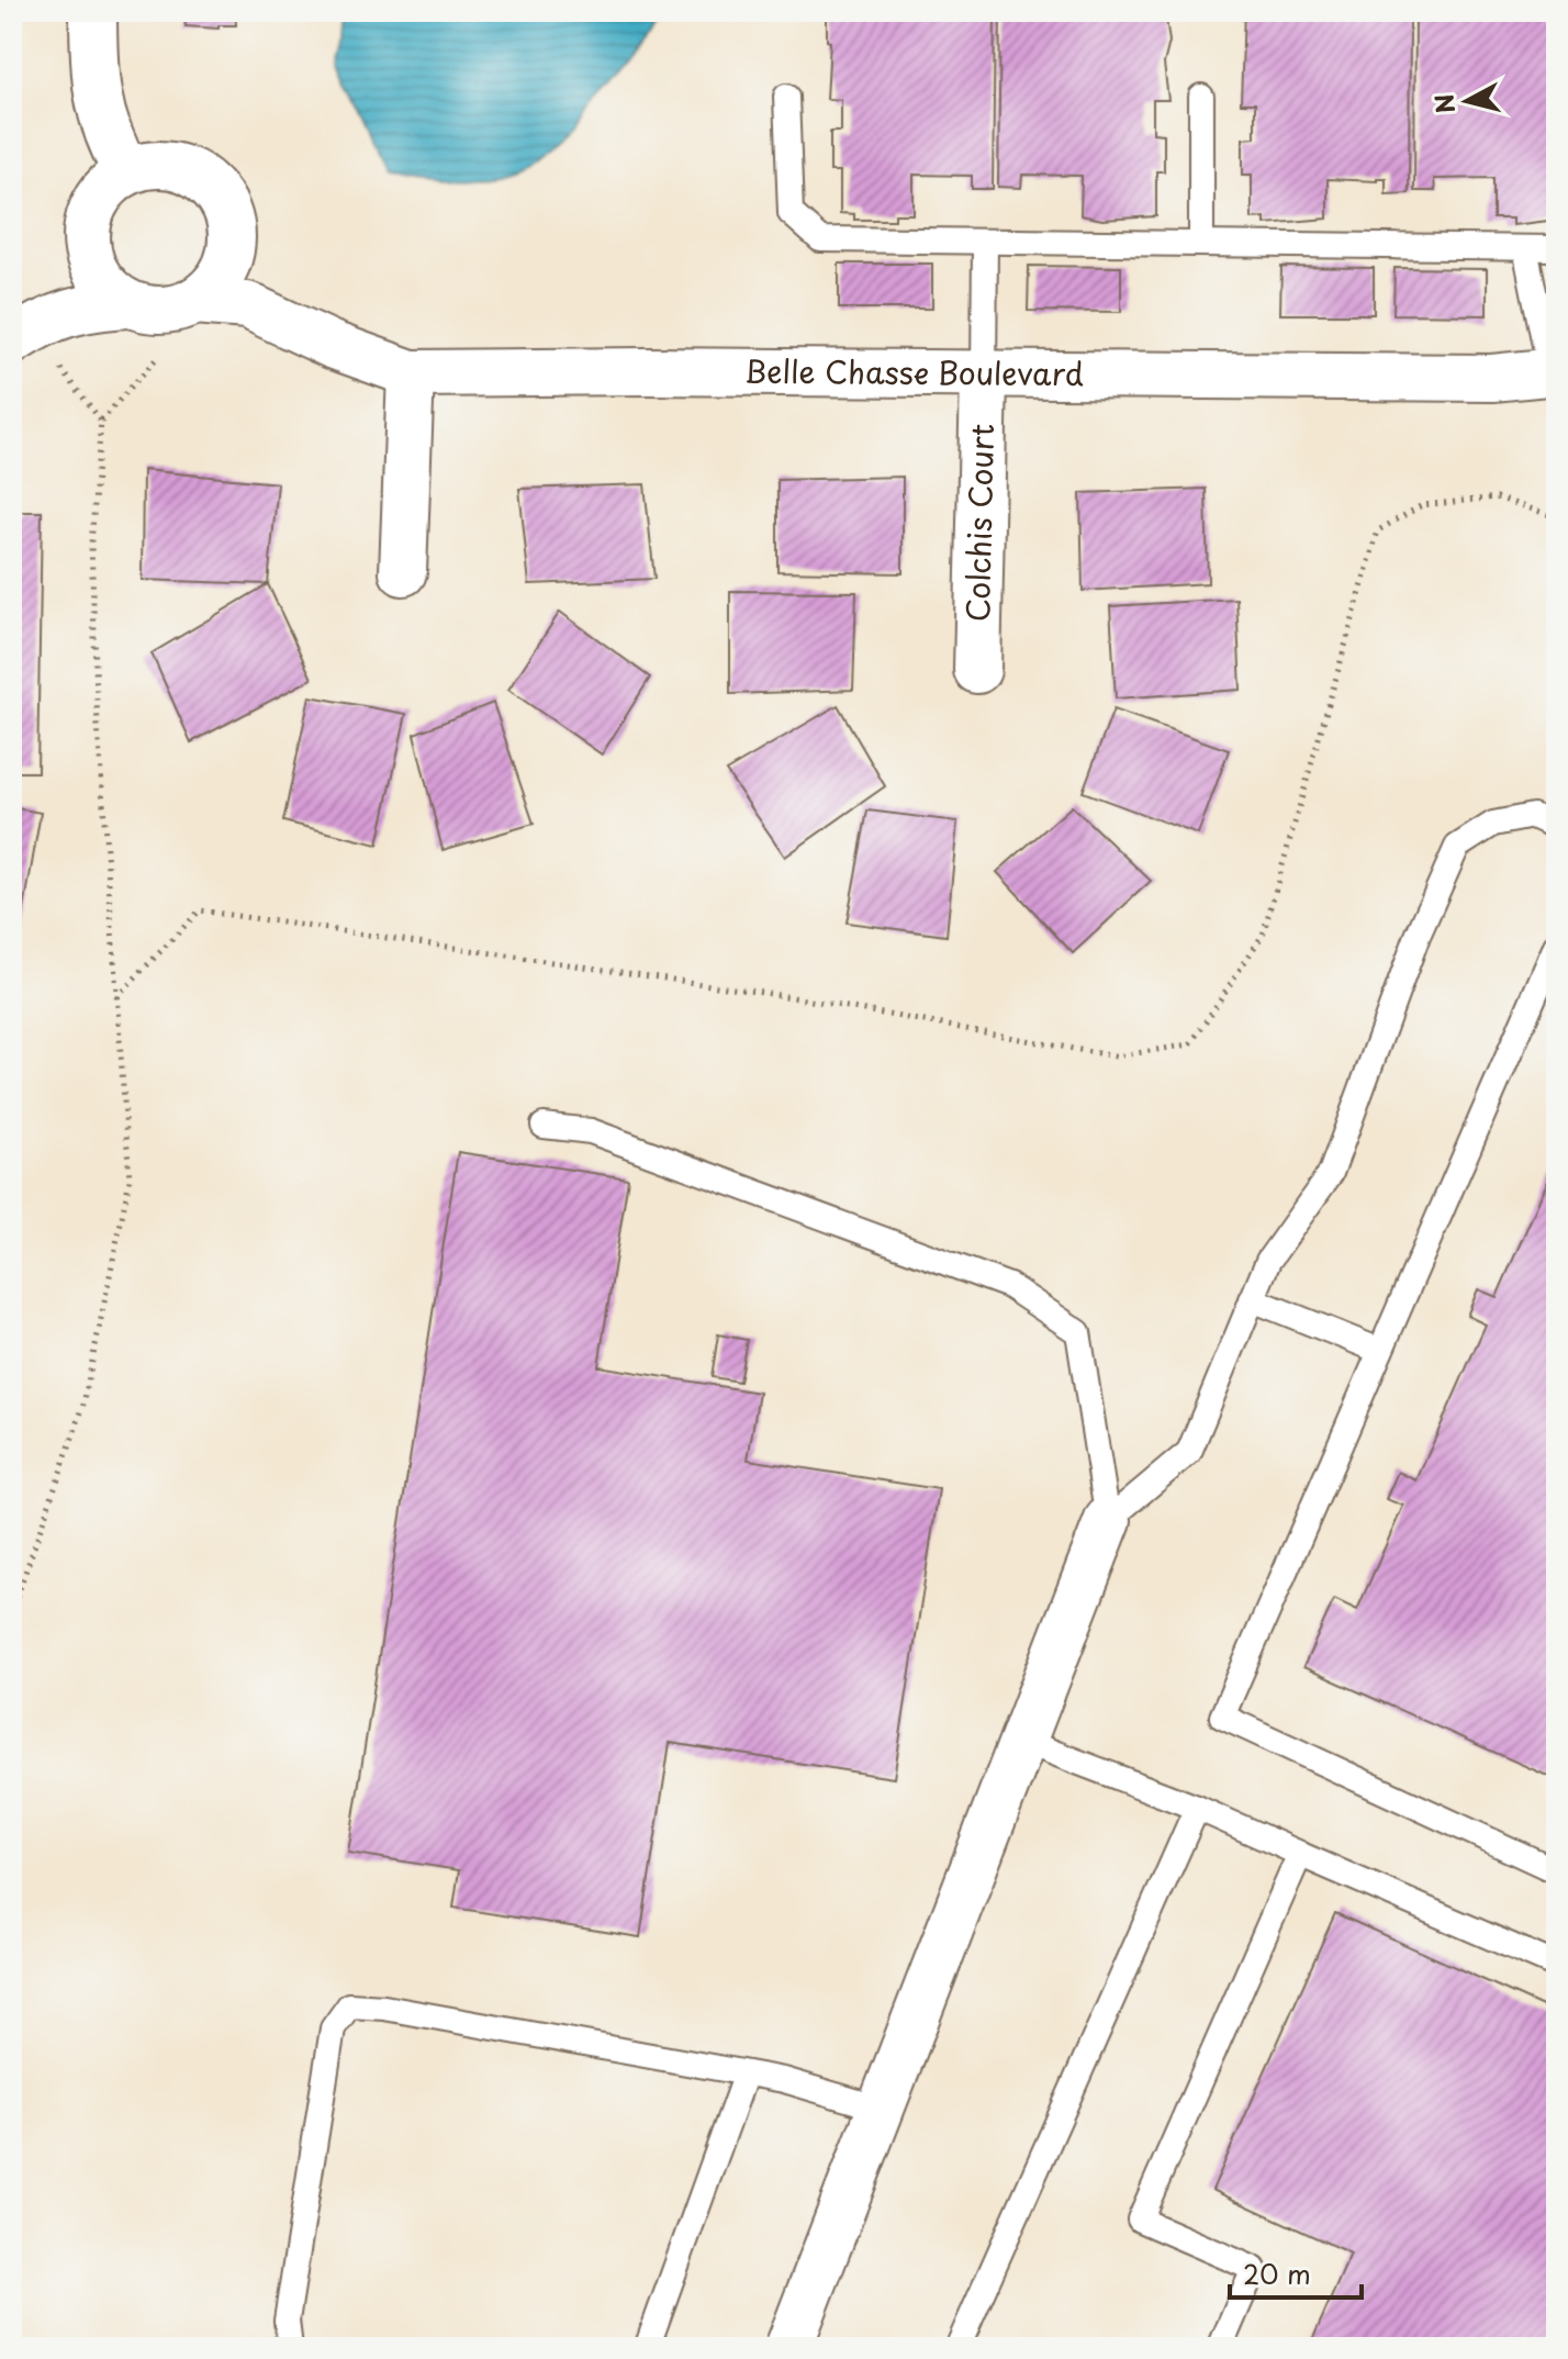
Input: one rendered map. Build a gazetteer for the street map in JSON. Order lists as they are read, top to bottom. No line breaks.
{"streets":{"street":["Belle Chasse Boulevard","Colchis Court"]},"crossings":[["Belle Chasse Boulevard","Colchis Court"]],"scale_bar":"20 m","north":"left"}
